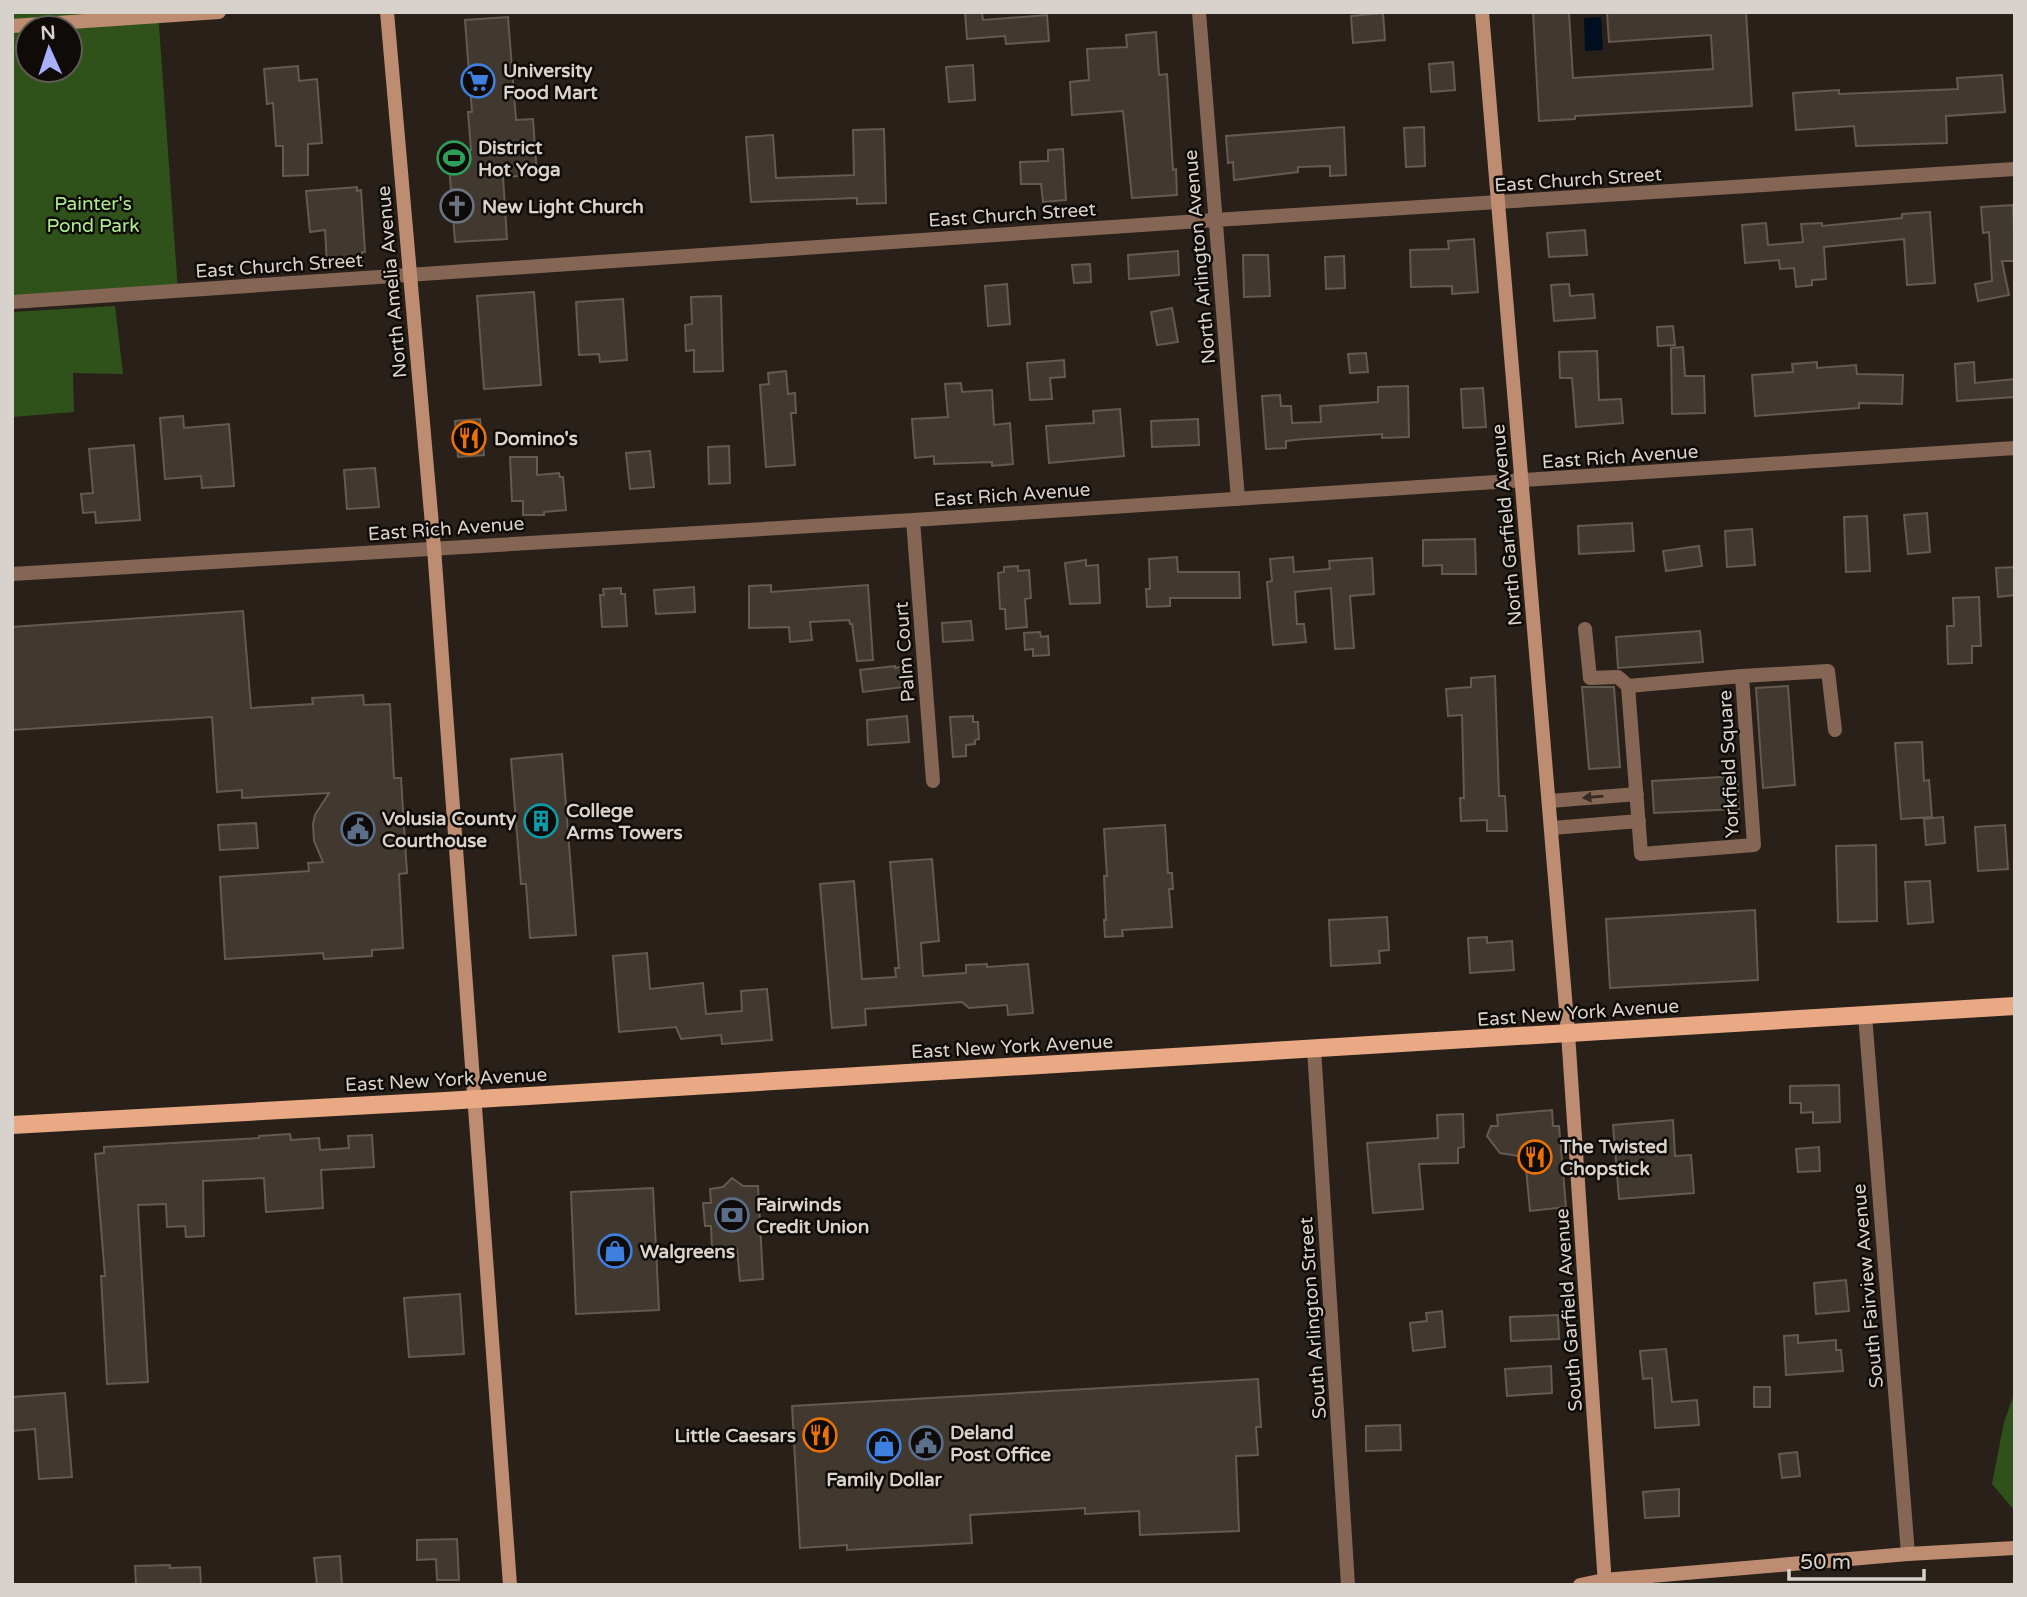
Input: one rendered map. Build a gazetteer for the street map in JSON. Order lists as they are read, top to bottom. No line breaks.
{"streets":{"main road":["East New York Avenue"],"street":["East Church Street","North Arlington Avenue","North Amelia Avenue","East Rich Avenue","North Garfield Avenue","Palm Court","Yorkfield Square","South Fairview Avenue","South Garfield Avenue","South Arlington Street"]},"crossings":[["East Church Street","North Arlington Avenue"],["East Church Street","North Amelia Avenue"],["East Church Street","North Garfield Avenue"],["North Arlington Avenue","East Rich Avenue"],["North Amelia Avenue","East Rich Avenue"],["North Amelia Avenue","East New York Avenue"],["East Rich Avenue","North Garfield Avenue"],["East Rich Avenue","Palm Court"],["North Garfield Avenue","East New York Avenue"],["North Garfield Avenue","South Garfield Avenue"],["East New York Avenue","South Fairview Avenue"],["East New York Avenue","South Garfield Avenue"],["East New York Avenue","South Arlington Street"]],"parks":["Painter's Pond Park"],"places":{"supermarket":["University Food Mart"],"sports":["District Hot Yoga"],"church":["New Light Church"],"restaurant":["Domino's","The Twisted Chopstick","Little Caesars"],"building":["College Arms Towers"],"public building":["Volusia County Courthouse","Deland Post Office"],"bank":["Fairwinds Credit Union"],"shop":["Walgreens","Family Dollar"]},"scale_bar":"50 m","north":"top"}
